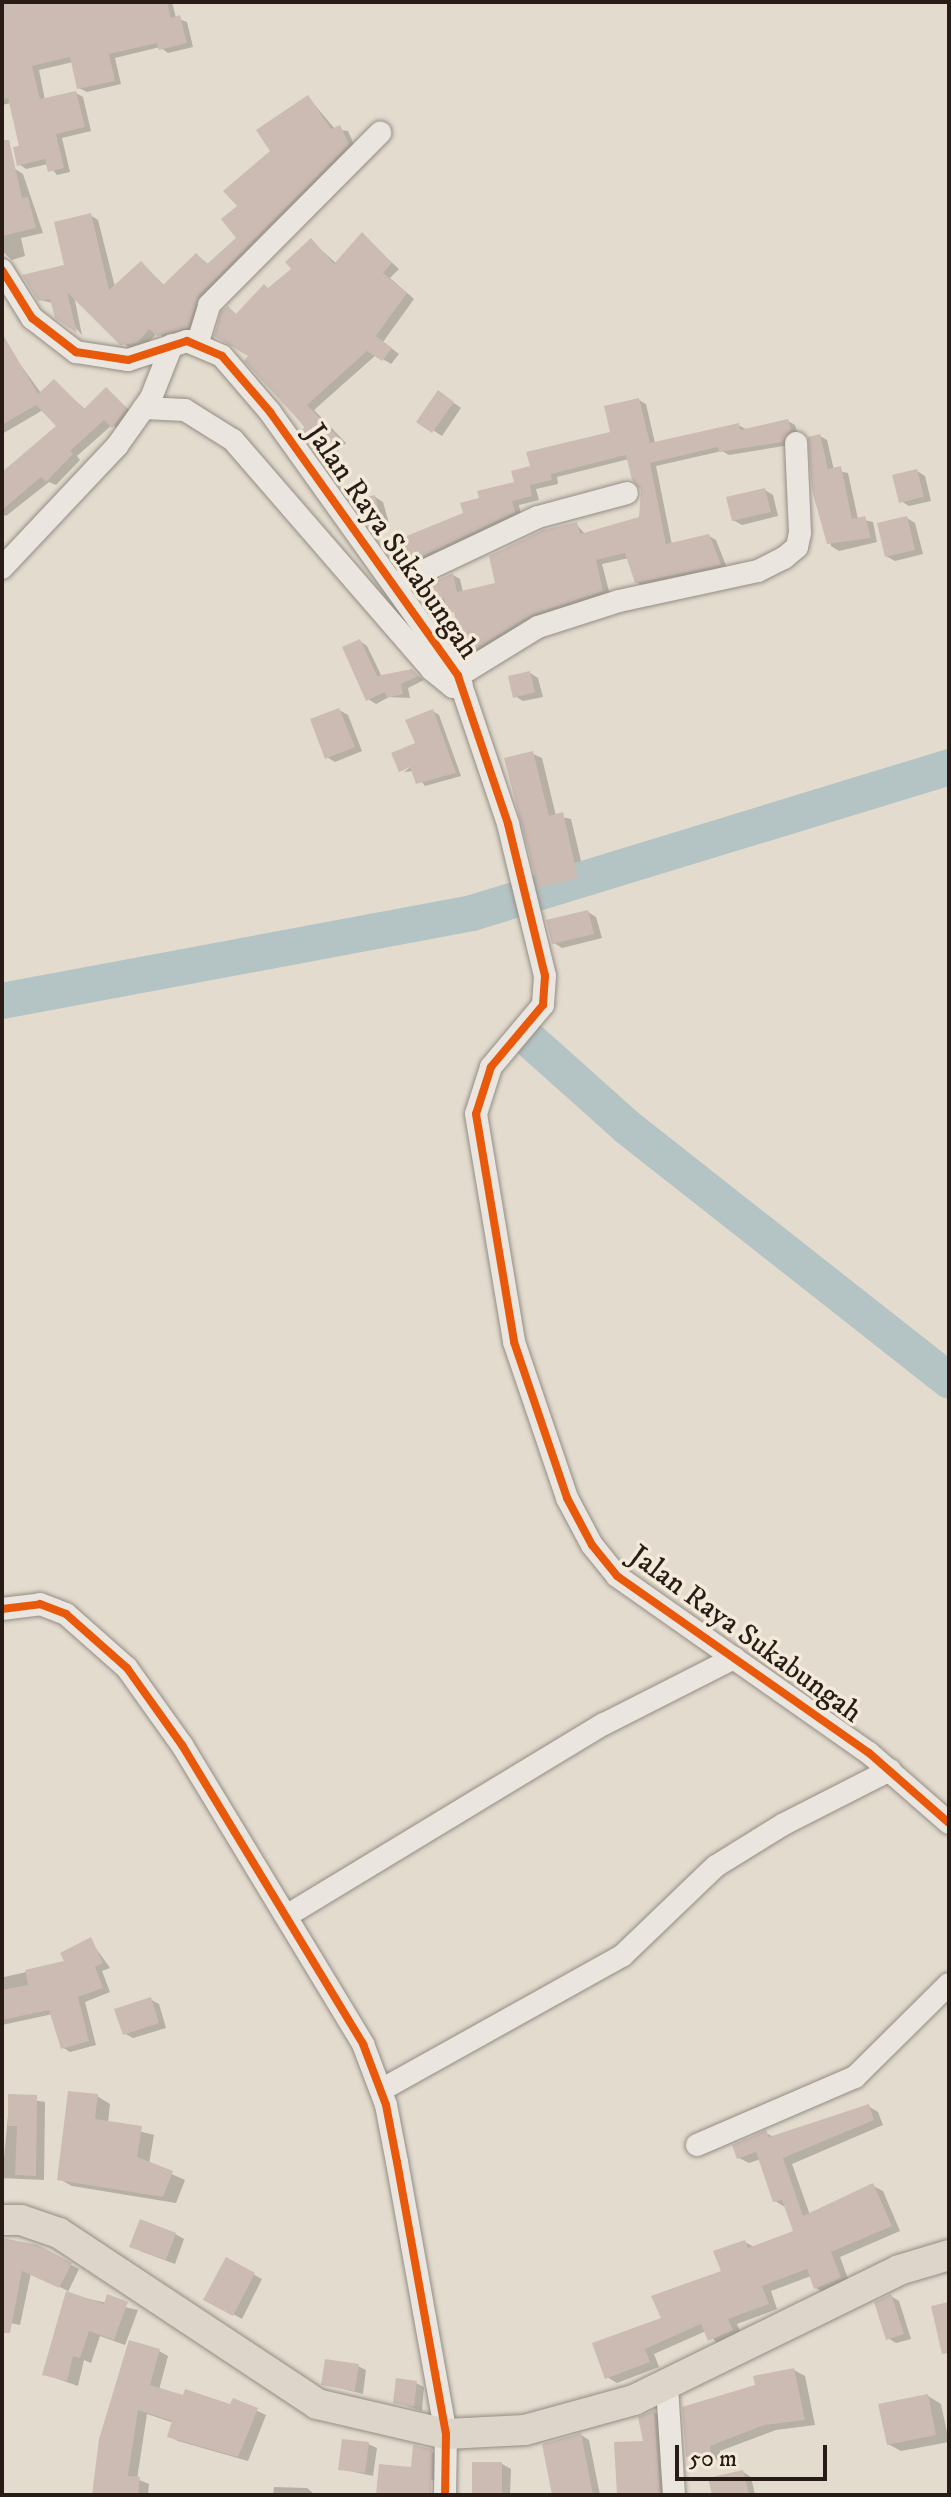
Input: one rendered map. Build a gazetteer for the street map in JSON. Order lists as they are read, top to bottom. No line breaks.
{"streets":{"street":["Jalan Raya Sukabungah"]},"scale_bar":"50 m"}
